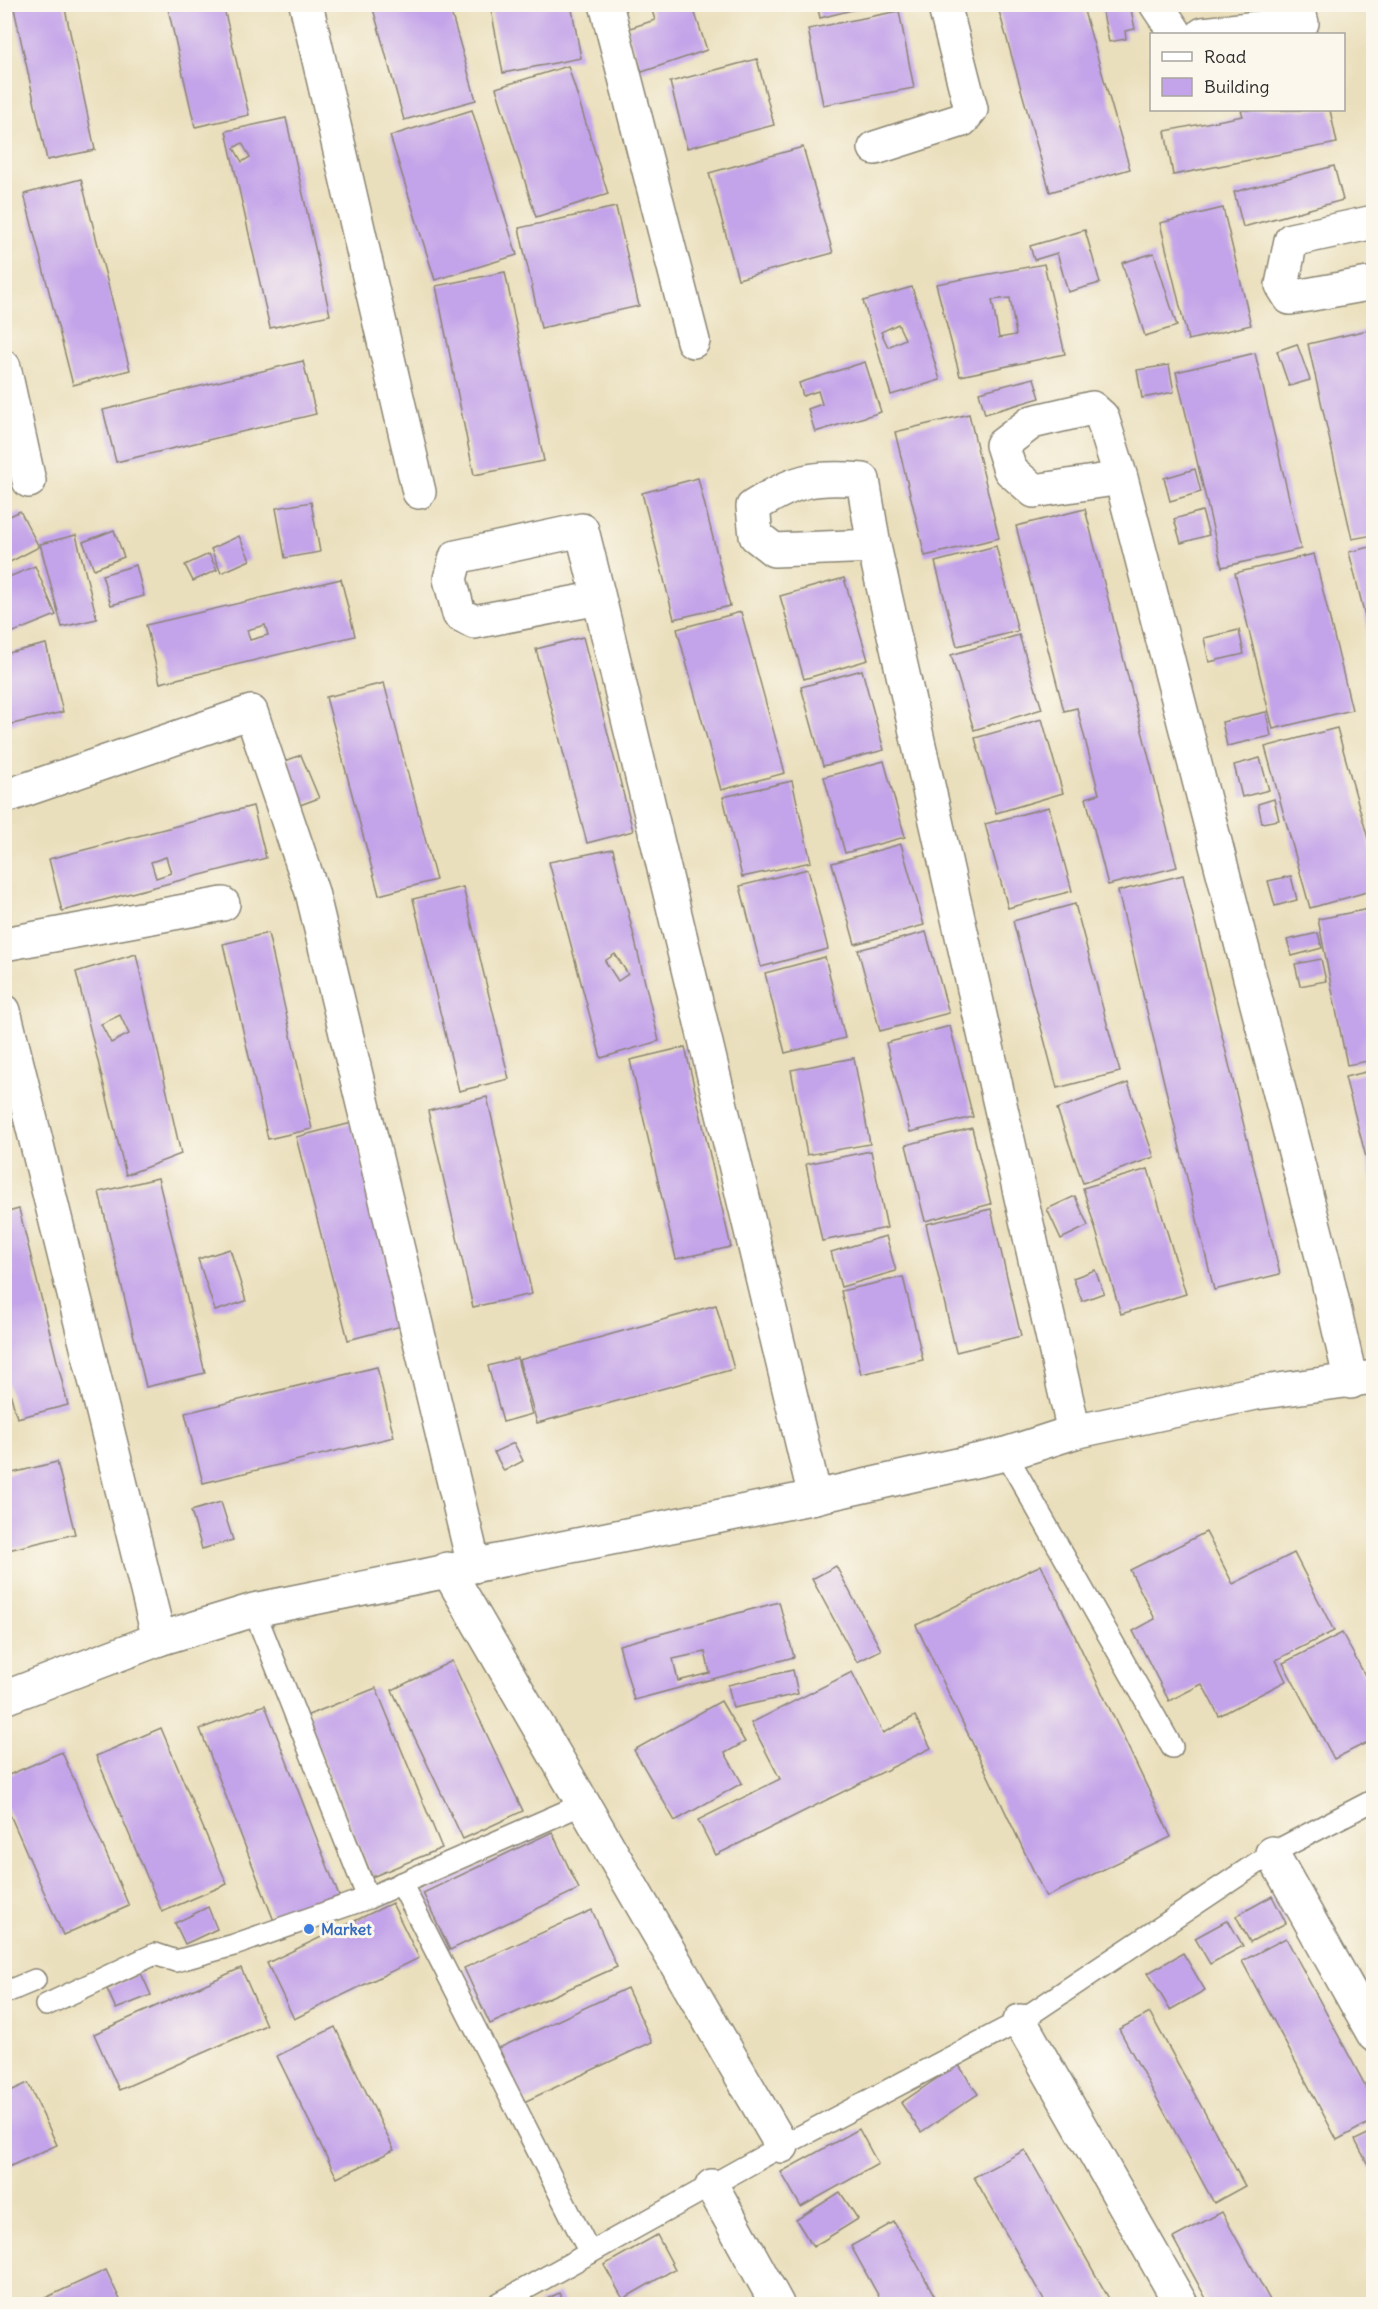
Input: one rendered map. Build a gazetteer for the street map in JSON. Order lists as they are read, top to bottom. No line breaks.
{"places":["Market"],"legend":["Road","Building"]}
